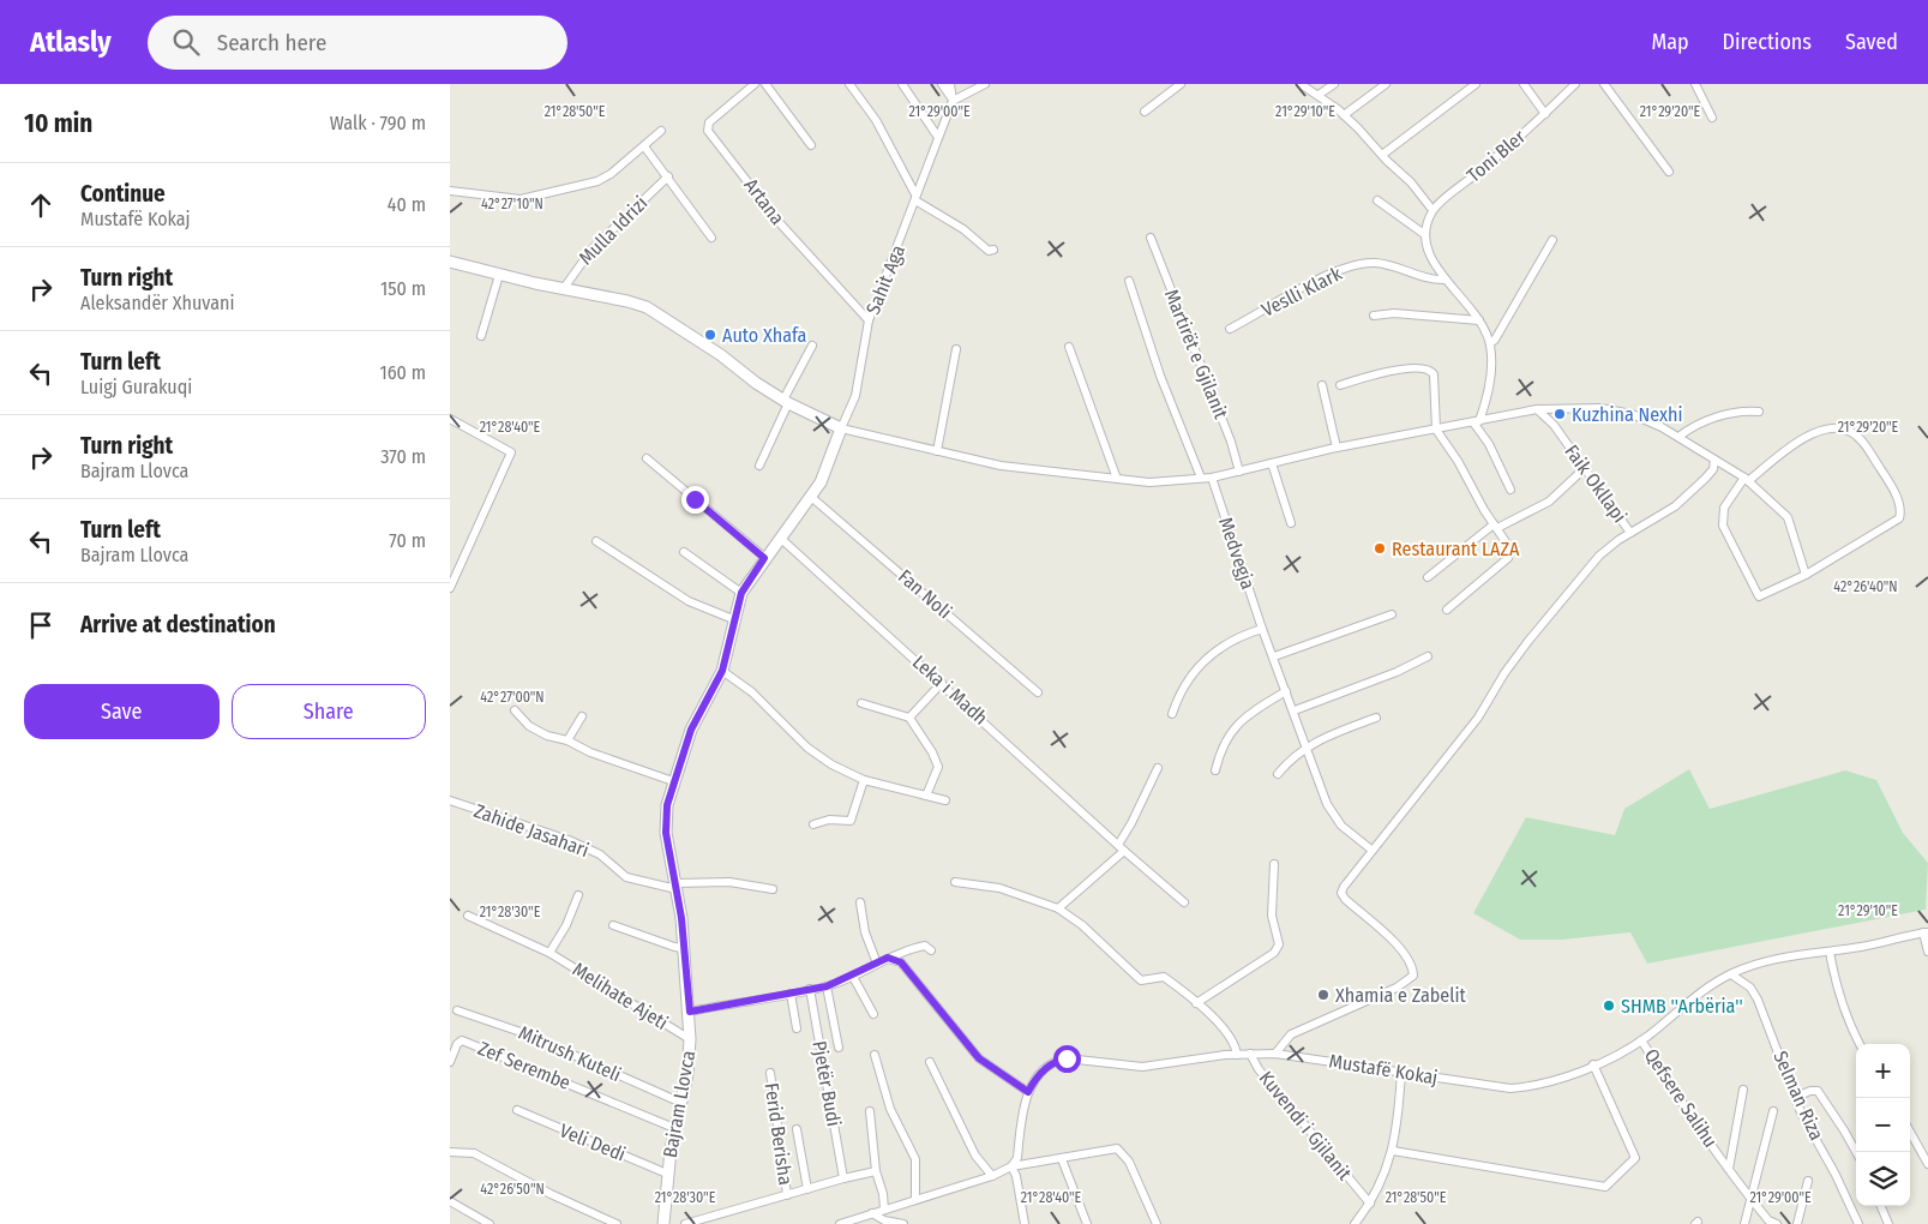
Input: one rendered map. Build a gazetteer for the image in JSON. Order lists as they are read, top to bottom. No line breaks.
{"streets":{"street":["Toni Bler","Artana","Mulla Idrizi","Sahit Aga","Veslli Klark","Martirët e Gjilanit","Faik Okllapi","Medvegja","Fan Noli","Leka i Madh","Zahide Jasahari","Melihate Ajeti","Mitrush Kuteli","Zef Serembe","Mustafë Kokaj","Pjetër Budi","Selman Riza","Qefsere Salihu","Bajram Llovca","Kuvendi i Gjilanit","Ferid Berisha","Veli Dedi"]},"crossings":[["Artana","Sahit Aga"],["Mulla Idrizi","Sahit Aga"],["Mulla Idrizi","Bajram Llovca"],["Sahit Aga","Bajram Llovca"],["Fan Noli","Bajram Llovca"],["Leka i Madh","Bajram Llovca"],["Zahide Jasahari","Bajram Llovca"],["Melihate Ajeti","Bajram Llovca"],["Mitrush Kuteli","Bajram Llovca"],["Zef Serembe","Bajram Llovca"],["Mustafë Kokaj","Qefsere Salihu"],["Mustafë Kokaj","Kuvendi i Gjilanit"],["Selman Riza","Qefsere Salihu"],["Bajram Llovca","Veli Dedi"]],"places":["Auto Xhafa","Kuzhina Nexhi","Restaurant LAZA","Xhamia e Zabelit","SHMB ''Arbëria''"],"page":{"header":"Atlasly","search":"Search here","nav":["Map","Directions","Saved"],"heading":["10 min","Walk · 790 m"],"list":[["Continue","Mustafë Kokaj","40 m"],["Turn right","Aleksandër Xhuvani","150 m"],["Turn left","Luigj Gurakuqi","160 m"],["Turn right","Bajram Llovca","370 m"],["Turn left","Bajram Llovca","70 m"],"Arrive at destination"],"buttons":["Save","Share"],"map_buttons":["+","−"]},"coordinates":["21°28'50\"E","21°29'00\"E","21°29'10\"E","21°29'20\"E","42°27'10\"N","21°28'40\"E","42°26'40\"N","42°27'00\"N","21°28'30\"E","42°26'50\"N"]}
